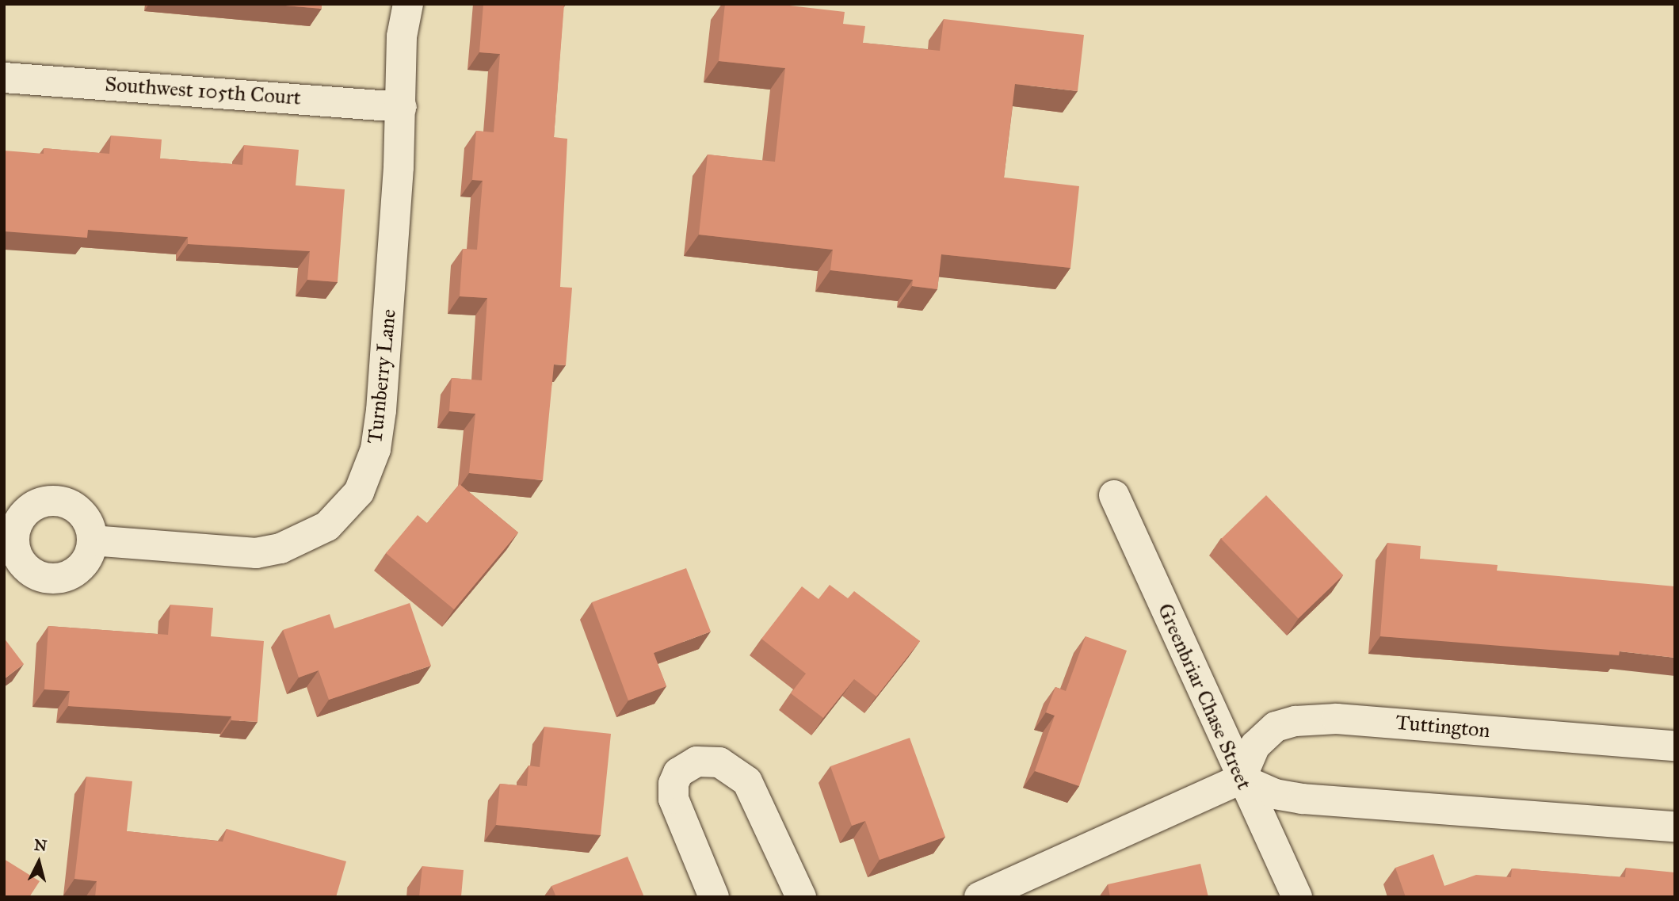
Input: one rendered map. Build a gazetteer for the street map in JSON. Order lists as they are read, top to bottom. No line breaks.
{"streets":{"street":["Southwest 105th Court","Turnberry Lane","Greenbriar Chase Street","Tuttington"]},"crossings":[["Southwest 105th Court","Turnberry Lane"],["Greenbriar Chase Street","Tuttington"]],"north":"top"}
